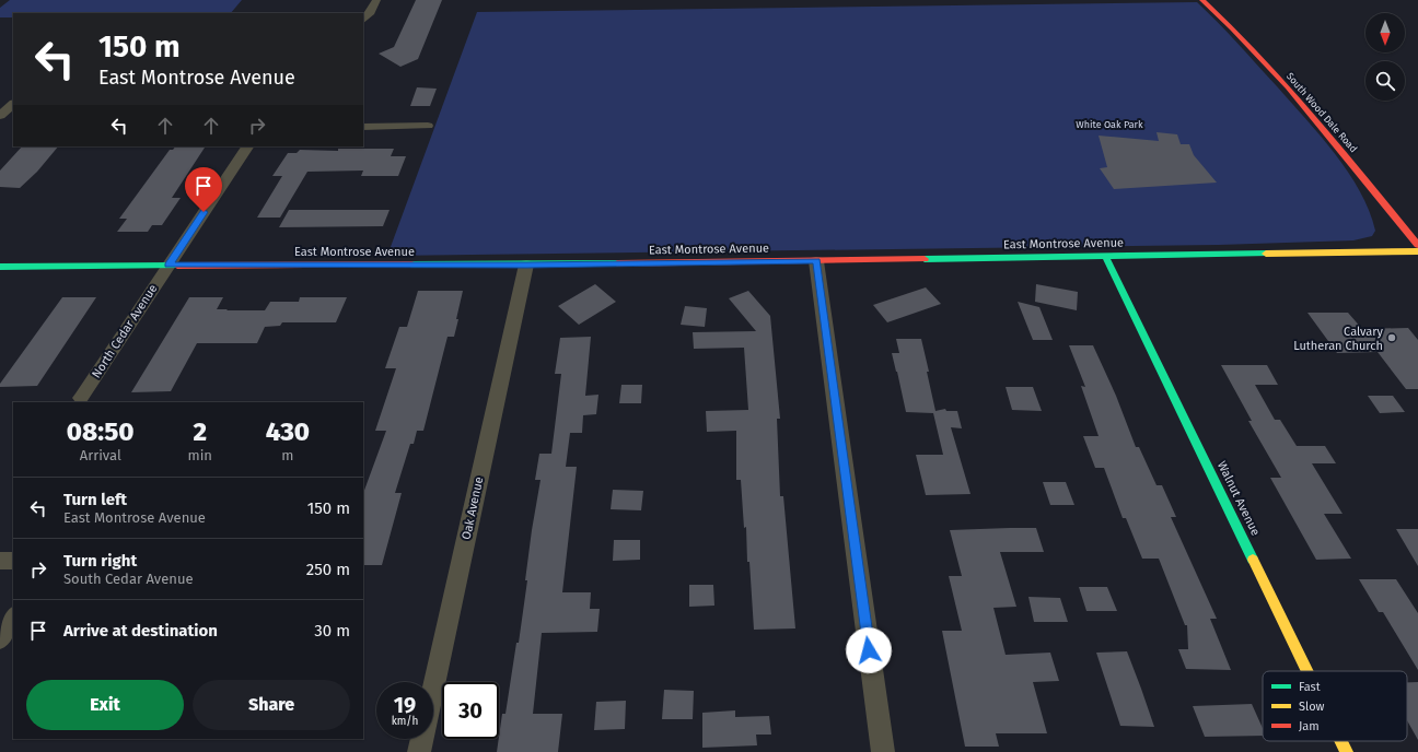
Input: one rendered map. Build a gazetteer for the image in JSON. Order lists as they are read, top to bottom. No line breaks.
{"streets":{"street":["South Wood Dale Road","East Montrose Avenue","North Cedar Avenue","Walnut Avenue","Oak Avenue"]},"crossings":[["East Montrose Avenue","North Cedar Avenue"],["East Montrose Avenue","Walnut Avenue"],["East Montrose Avenue","Oak Avenue"]],"parks":["White Oak Park"],"places":["Calvary Lutheran Church"],"legend":["Fast","Slow","Jam"],"north":"bottom","page":{"turn":["150 m","East Montrose Avenue"],"eta":["08:50","Arrival","2","min","430","m"],"list":[{"name":"Turn left","note":"East Montrose Avenue","value":"150 m"},{"name":"Turn right","note":"South Cedar Avenue","value":"250 m"},{"name":"Arrive at destination","value":"30 m"}],"buttons":["Exit","Share"],"speed":"19 km/h","limit":"30"}}
